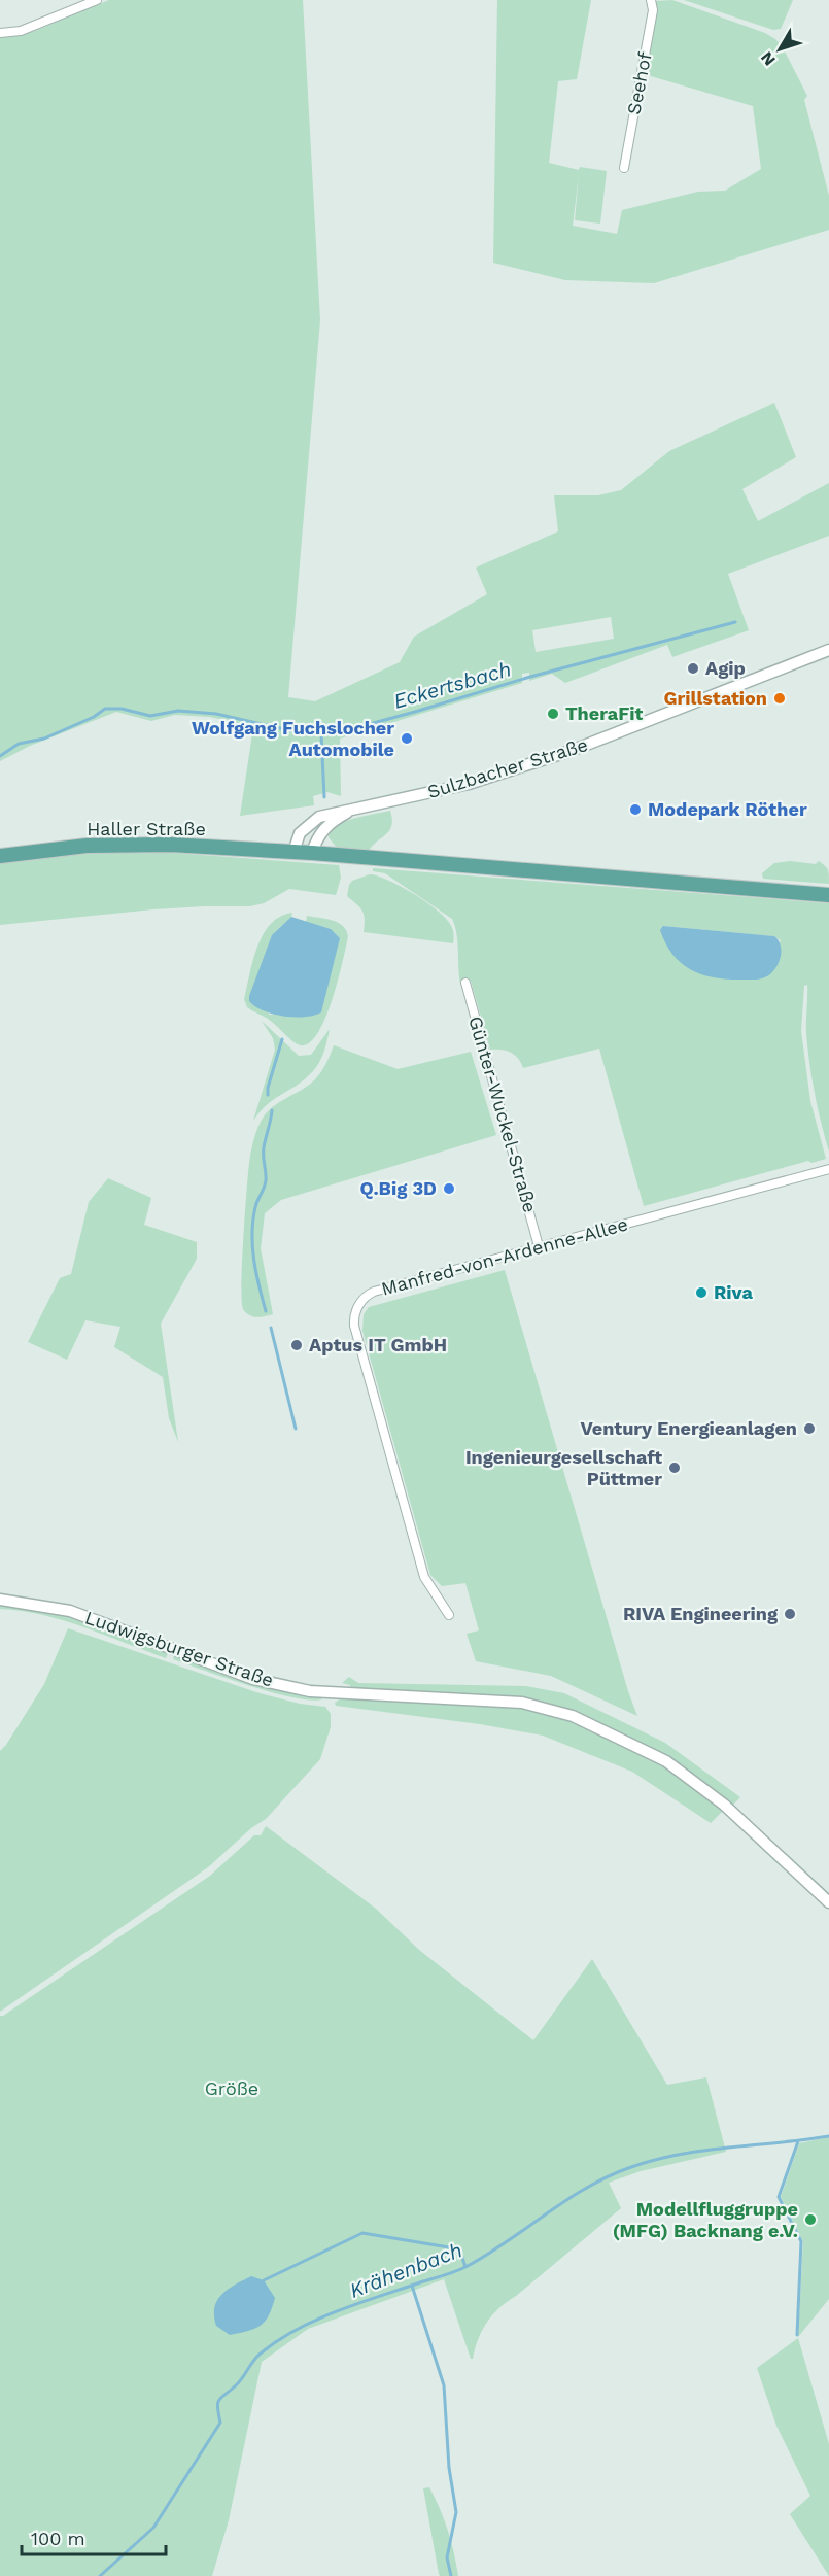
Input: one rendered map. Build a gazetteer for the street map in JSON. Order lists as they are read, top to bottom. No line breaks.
{"streets":{"main road":["Haller Straße"],"street":["Seehof","Sulzbacher Straße","Günter-Wuckel-Straße","Manfred-von-Ardenne-Allee","Ludwigsburger Straße"]},"crossings":[["Sulzbacher Straße","Haller Straße"],["Günter-Wuckel-Straße","Manfred-von-Ardenne-Allee"]],"water":["Eckertsbach","Krähenbach"],"parks":["Größe"],"places":["Agip","Grillstation","TheraFit","Wolfgang Fuchslocher Automobile","Modepark Röther","Q.Big 3D","Riva","Aptus IT GmbH","Ventury Energieanlagen","Ingenieurgesellschaft Püttmer","RIVA Engineering","Modellfluggruppe (MFG) Backnang e.V."],"scale_bar":"100 m","north":"bottom left"}
